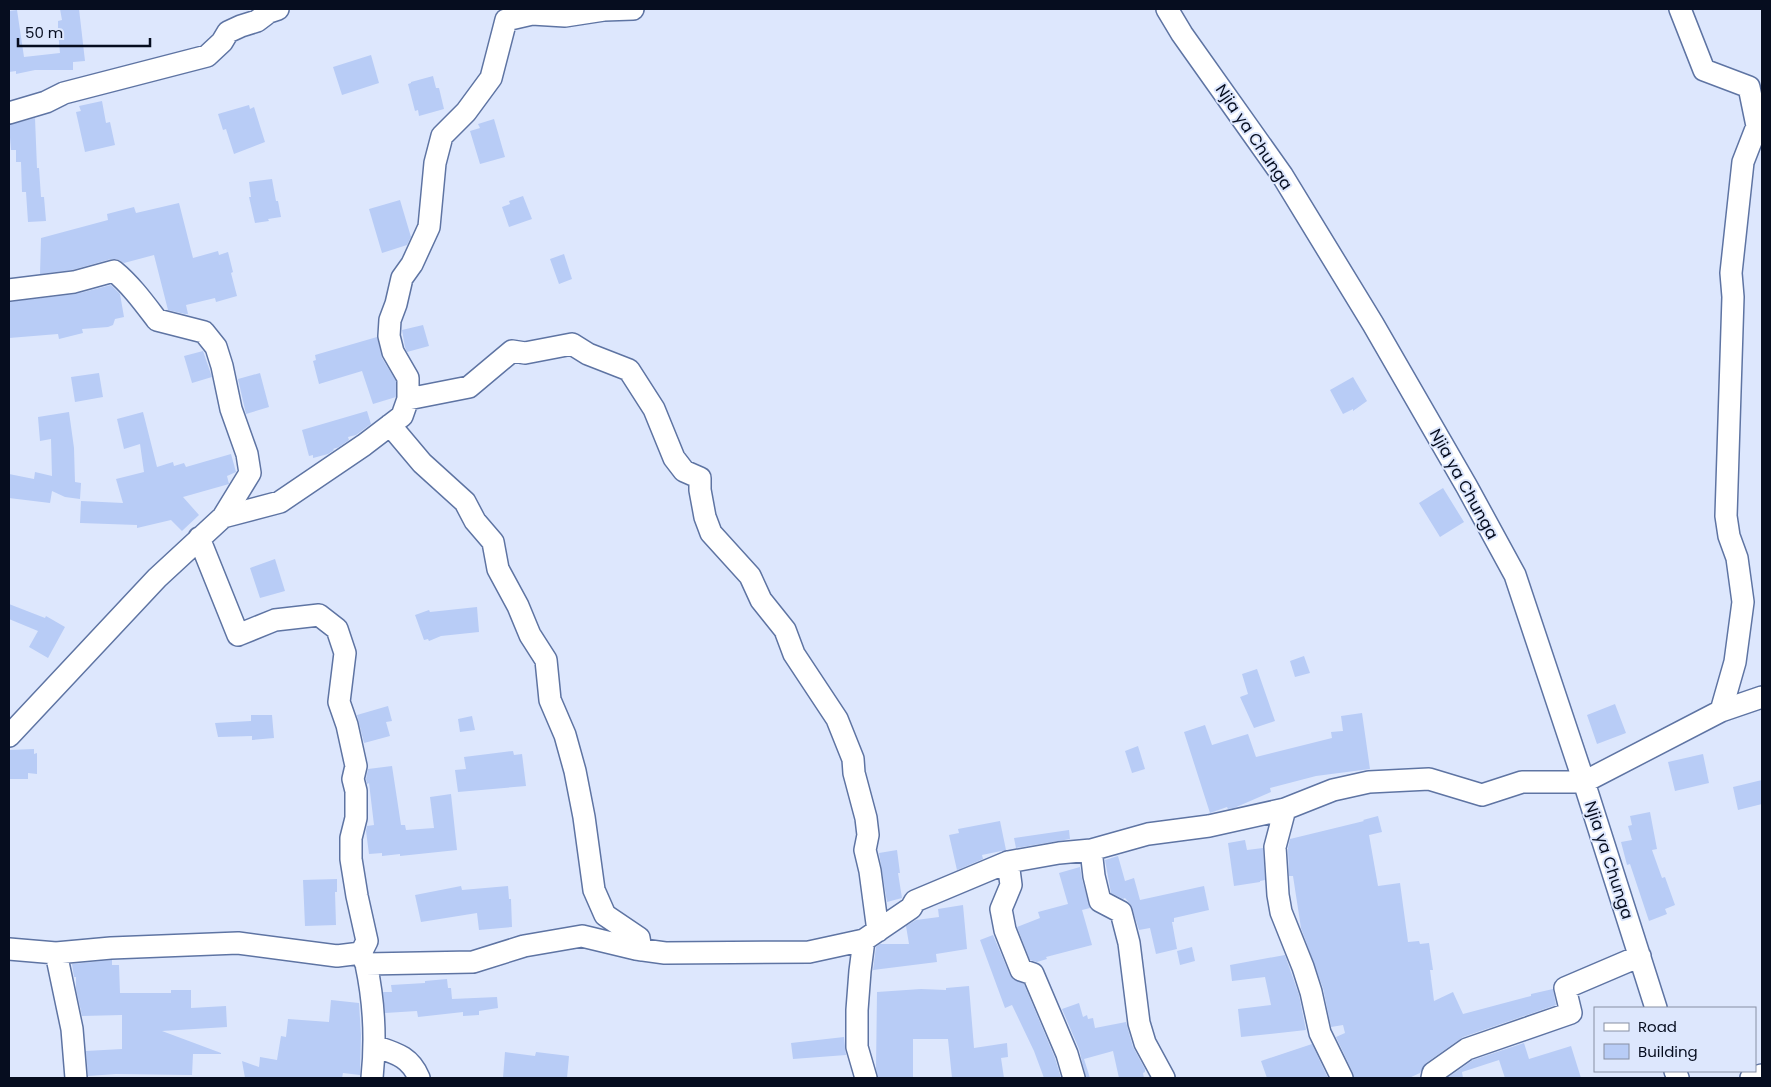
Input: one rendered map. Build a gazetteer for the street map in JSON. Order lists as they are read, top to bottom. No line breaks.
{"streets":{"street":["Njia ya Chunga"]},"legend":["Road","Building"],"scale_bar":"50 m"}
